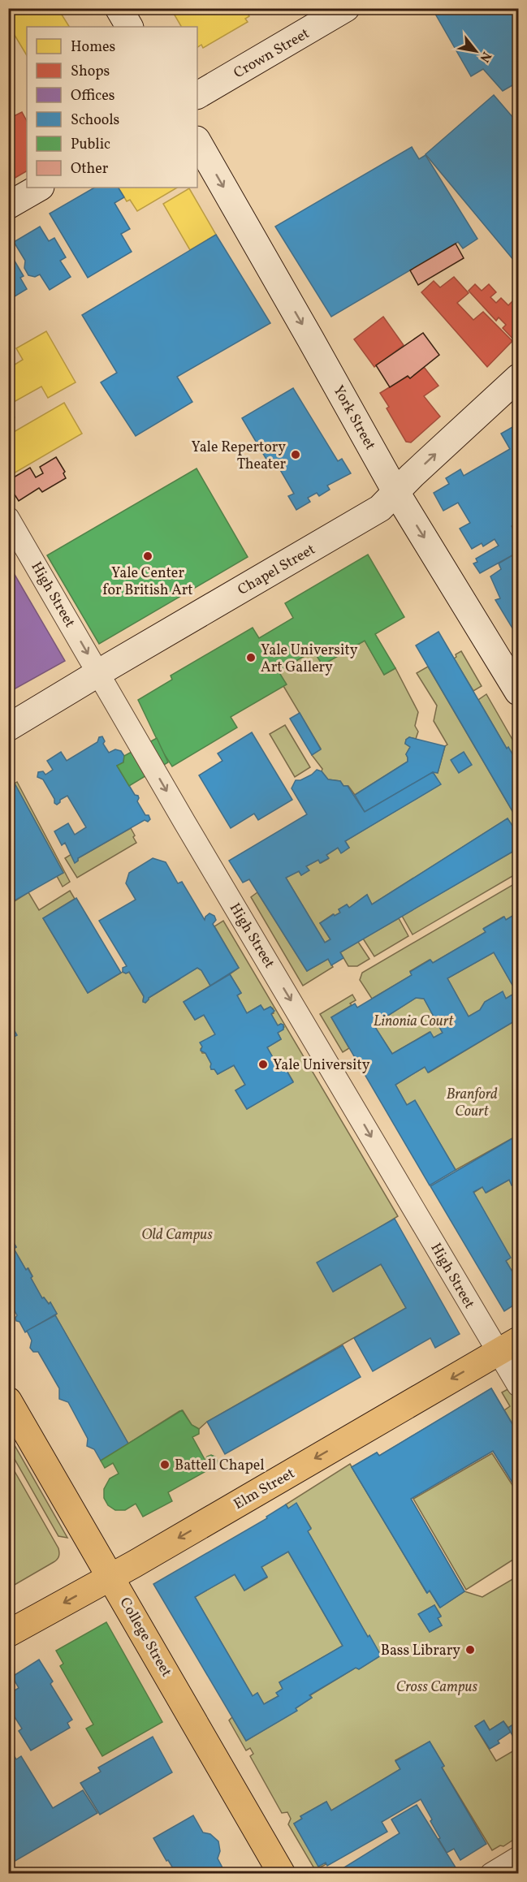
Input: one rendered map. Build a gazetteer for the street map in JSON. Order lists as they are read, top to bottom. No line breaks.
{"streets":{"main road":["Crown Street","York Street","Chapel Street","Elm Street","College Street"],"street":["High Street"]},"crossings":[["York Street","Chapel Street"],["Chapel Street","High Street"],["High Street","Elm Street"],["Elm Street","College Street"]],"one_way":["York Street","High Street","Elm Street"],"parks":["Linonia Court","Branford Court","Old Campus","Cross Campus"],"places":["Yale Repertory Theater","Yale Center for British Art","Yale University Art Gallery","Yale University","Battell Chapel","Bass Library"],"legend":["Homes","Shops","Offices","Schools","Public","Other"],"north":"bottom right"}
